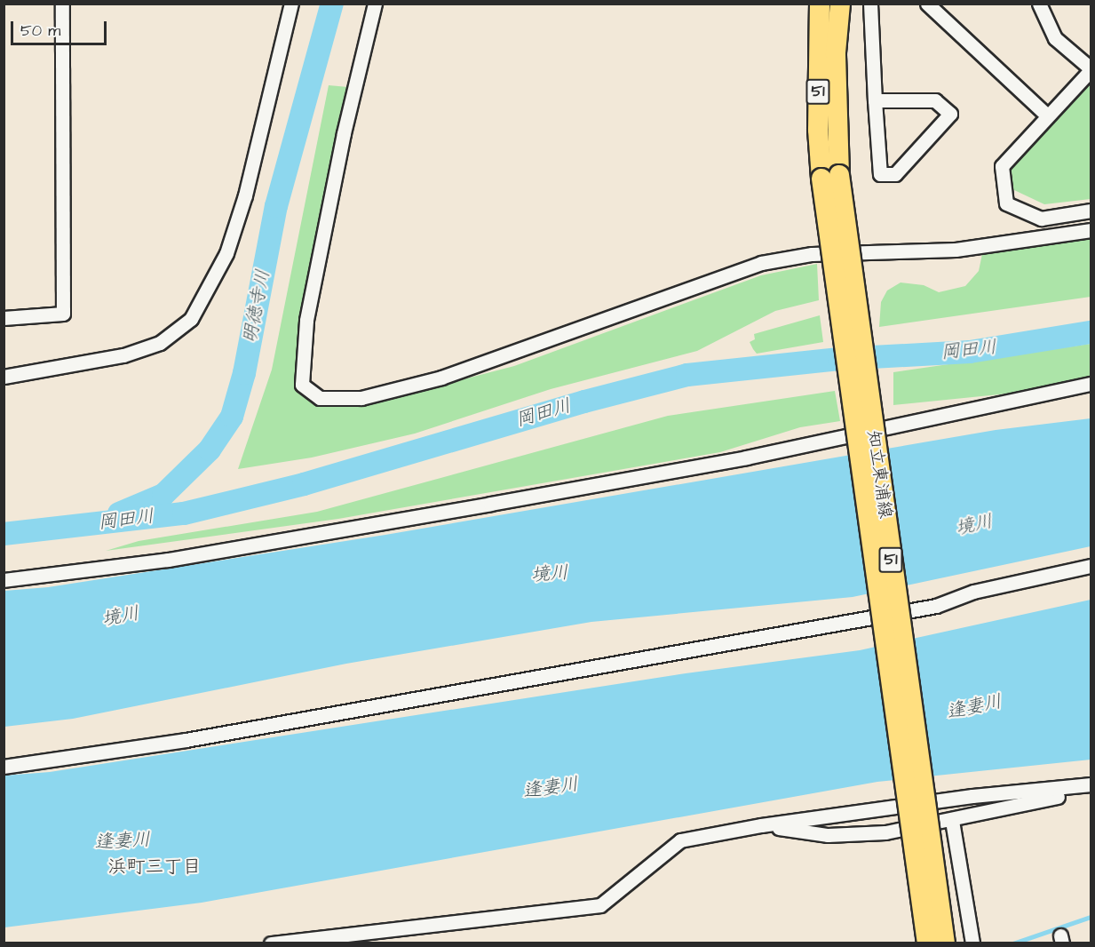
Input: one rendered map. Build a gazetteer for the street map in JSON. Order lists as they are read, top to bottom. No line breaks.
{"streets":{"main road":["51","知立東浦線"]},"districts":["浜町三丁目"],"water":["明徳寺川","岡田川","境川","逢妻川"],"scale_bar":"50 m"}
